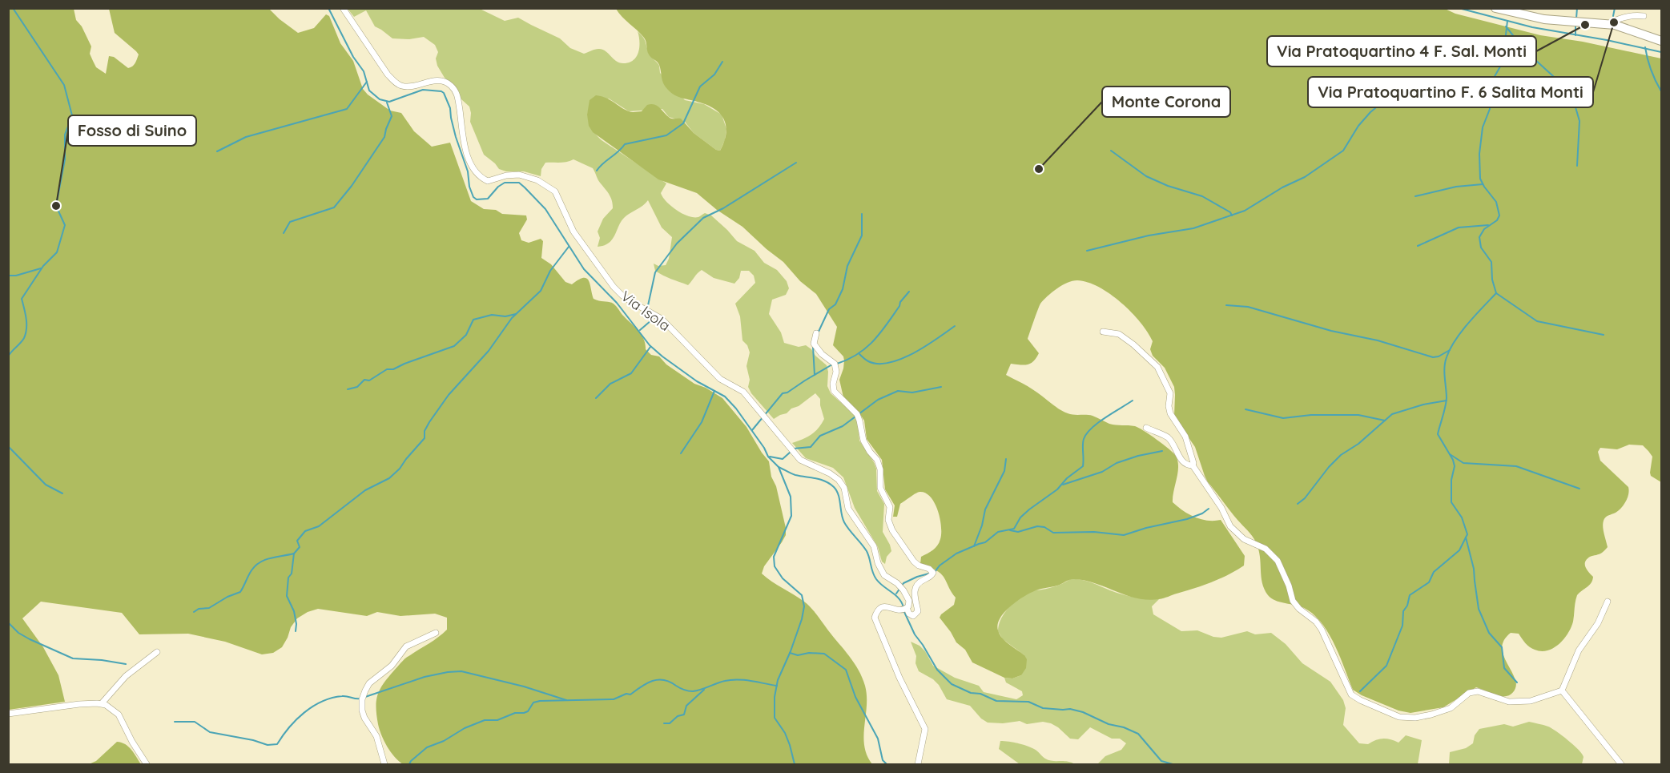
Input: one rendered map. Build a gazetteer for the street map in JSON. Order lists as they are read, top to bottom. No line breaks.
{"streets":{"street":["Via Isola"]},"places":["Via Pratoquartino F. 6 Salita Monti","Via Pratoquartino 4 F. Sal. Monti","Monte Corona","Fosso di Suino"]}
